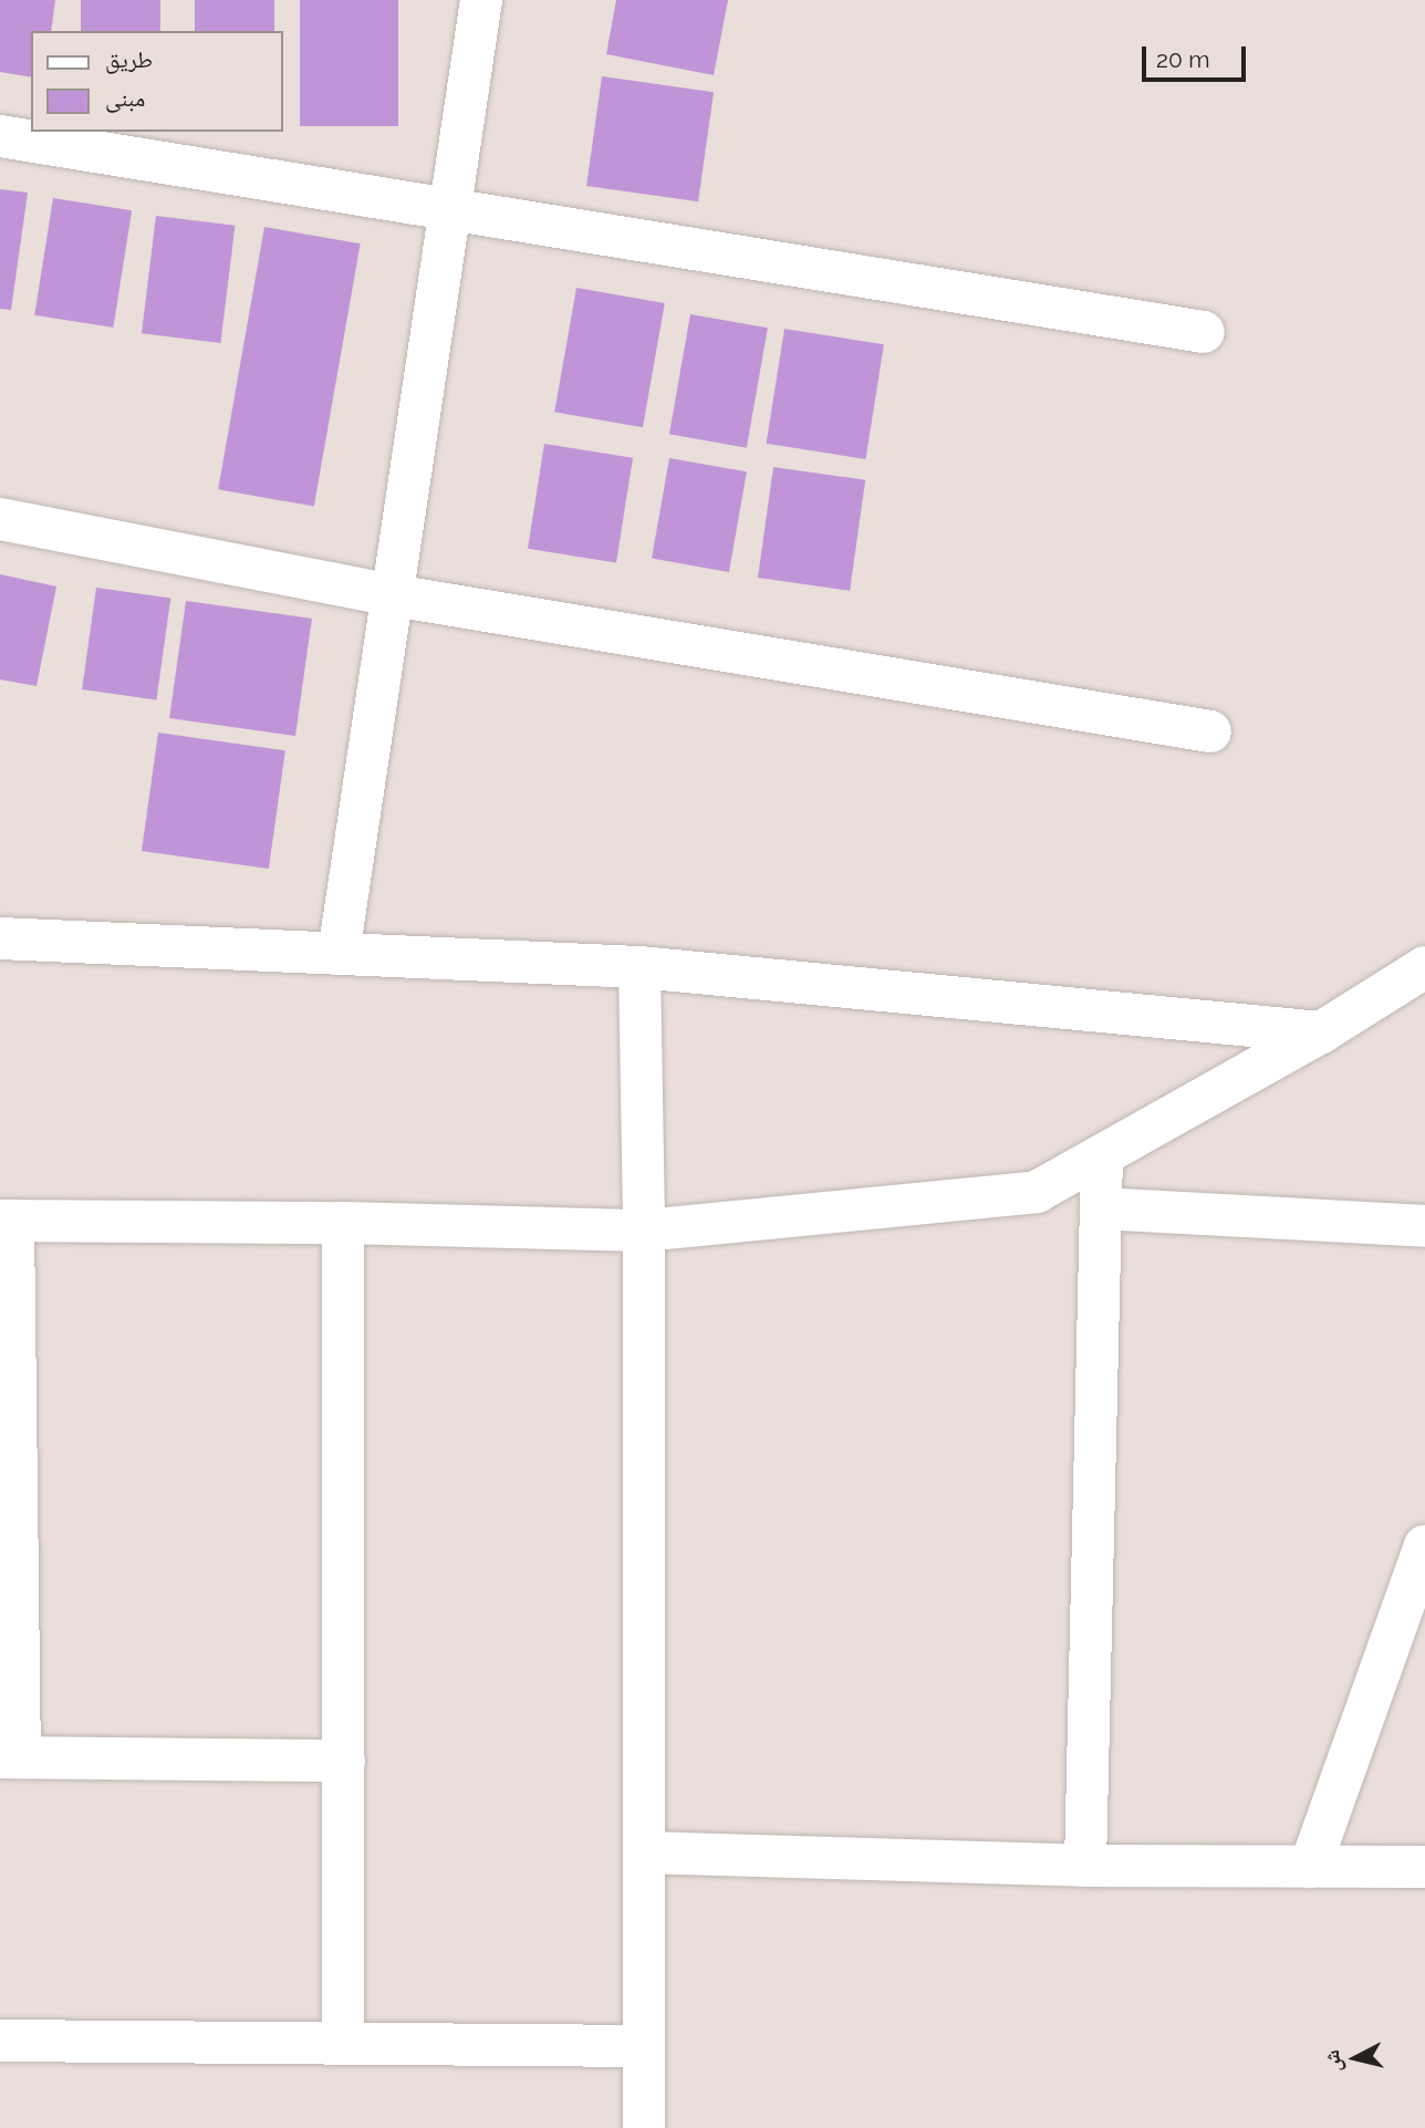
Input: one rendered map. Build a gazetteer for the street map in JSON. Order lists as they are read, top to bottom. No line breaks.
{"legend":["طريق","مبنى"],"scale_bar":"20 m","north":"left"}
